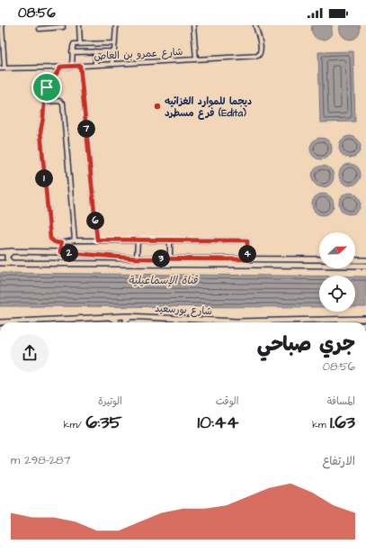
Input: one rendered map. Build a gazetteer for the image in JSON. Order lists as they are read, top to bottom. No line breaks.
{"streets":{"main road":["شارع بورسعيد"],"street":["شارع عمرو بن العاص"]},"water":["قناة الإسماعيلية"],"places":["ديجما للموارد الغزائيه فرع مسطرد (Edita)"],"north":"right","page":{"status":"08:56","pins":["7","1","6","2","4","3"],"heading":["جري صباحي","08:56"],"stats":[["المسافة","1.63 km"],["الوقت","10:44"],["الوتيرة","6:35 /km"]],"chart":["الارتفاع","287–298 m"]}}
